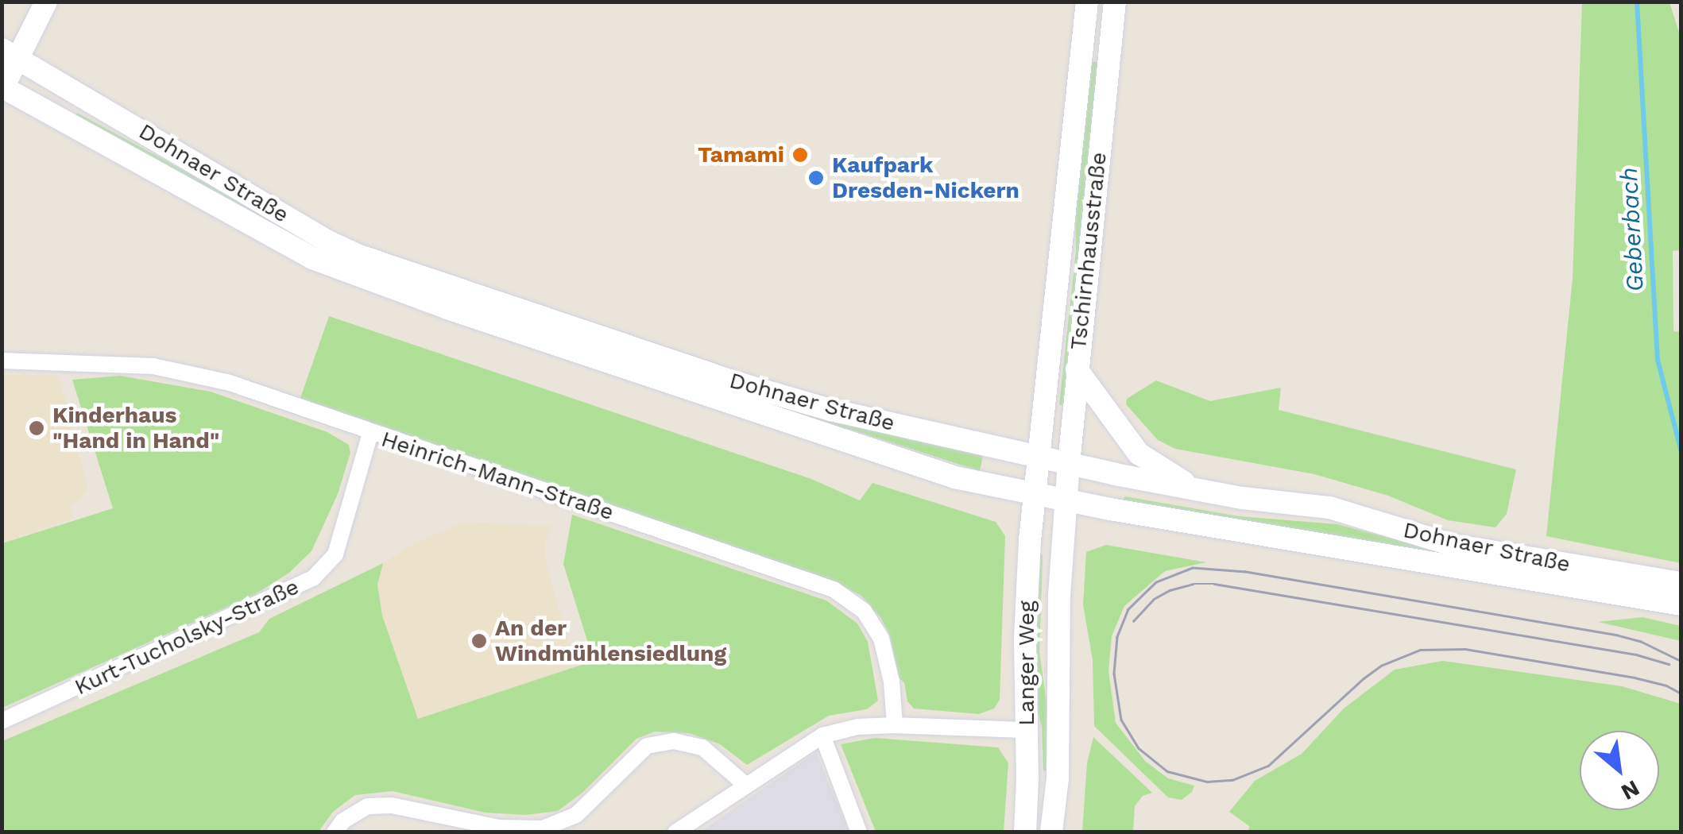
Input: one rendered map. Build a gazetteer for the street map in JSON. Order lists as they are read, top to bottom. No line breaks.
{"streets":{"main road":["Dohnaer Straße","Tschirnhausstraße","Langer Weg"],"street":["Heinrich-Mann-Straße","Kurt-Tucholsky-Straße"]},"crossings":[["Dohnaer Straße","Tschirnhausstraße"],["Dohnaer Straße","Langer Weg"],["Tschirnhausstraße","Langer Weg"],["Heinrich-Mann-Straße","Kurt-Tucholsky-Straße"]],"water":["Geberbach"],"places":["Tamami","Kaufpark Dresden-Nickern","Kinderhaus \"Hand in Hand\"","An der Windmühlensiedlung"],"north":"bottom right"}
